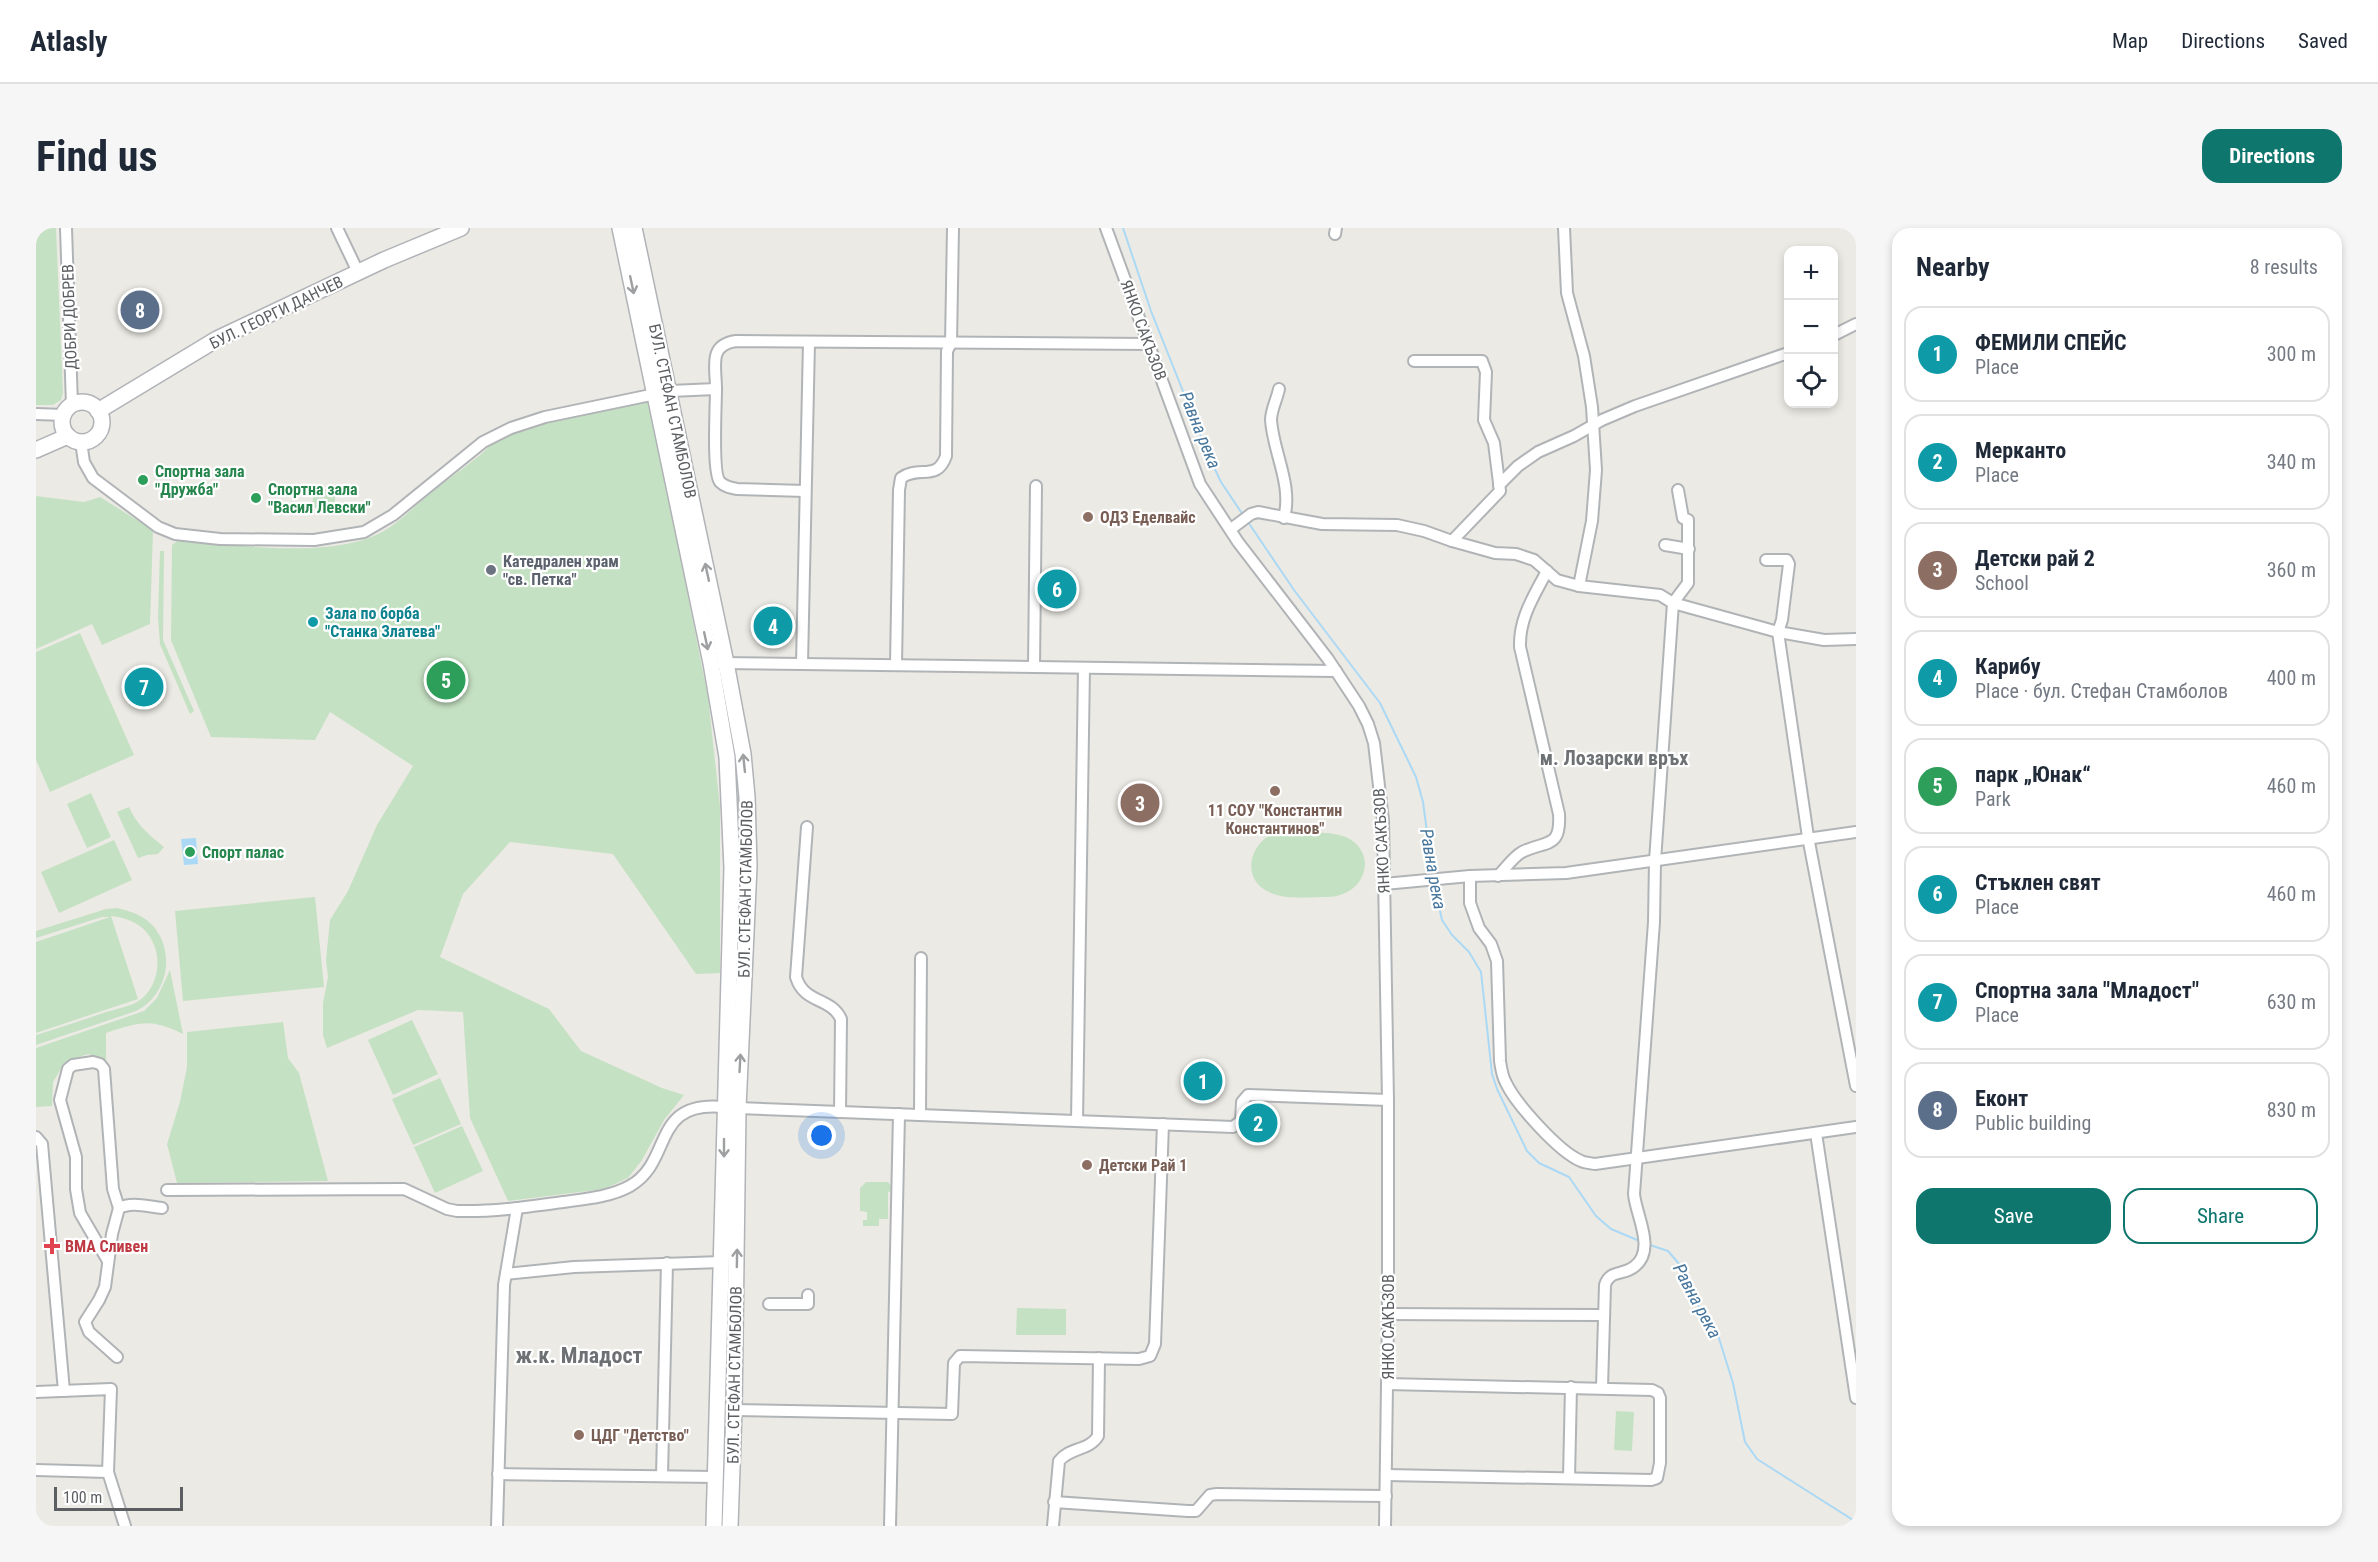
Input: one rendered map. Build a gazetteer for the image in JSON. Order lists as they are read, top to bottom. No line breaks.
{"streets":{"main road":["БУЛ. ГЕОРГИ ДАНЧЕВ","БУЛ. СТЕФАН СТАМБОЛОВ"],"street":["ДОБРИ ДОБРЕВ","ЯНКО САКЪЗОВ"]},"crossings":[["БУЛ. ГЕОРГИ ДАНЧЕВ","ДОБРИ ДОБРЕВ"]],"districts":["м. Лозарски връх","ж.к. Младост"],"water":["Равна река"],"places":{"other":["Спортна зала \"Дружба\"","Спортна зала \"Васил Левски\"","ОДЗ Еделвайс","Катедрален храм \"св. Петка\"","Зала по борба \"Станка Златева\"","11 СОУ \"Константин Константинов\"","Спорт палас","Детски Рай 1","ЦДГ \"Детство\""],"health":["ВМА Сливен"]},"scale_bar":"100 m","page":{"header":"Atlasly","nav":["Map","Directions","Saved"],"buttons":["Directions",["Save","Share"]],"title":"Find us","heading":["Nearby","8 results"],"map_buttons":["+","−"],"pins":["8","6","4","5","7","3","1","2"],"list":[{"mark":"1","name":"ФЕМИЛИ СПЕЙС","note":"Place","value":"300 m"},{"mark":"2","name":"Мерканто","note":"Place","value":"340 m"},{"mark":"3","name":"Детски рай 2","note":"School","value":"360 m"},{"mark":"4","name":"Карибу","note":"Place · бул. Стефан Стамболов","value":"400 m"},{"mark":"5","name":"парк „Юнак“","note":"Park","value":"460 m"},{"mark":"6","name":"Стъклен свят","note":"Place","value":"460 m"},{"mark":"7","name":"Спортна зала \"Младост\"","note":"Place","value":"630 m"},{"mark":"8","name":"Еконт","note":"Public building","value":"830 m"}],"scale":"100 m"}}
